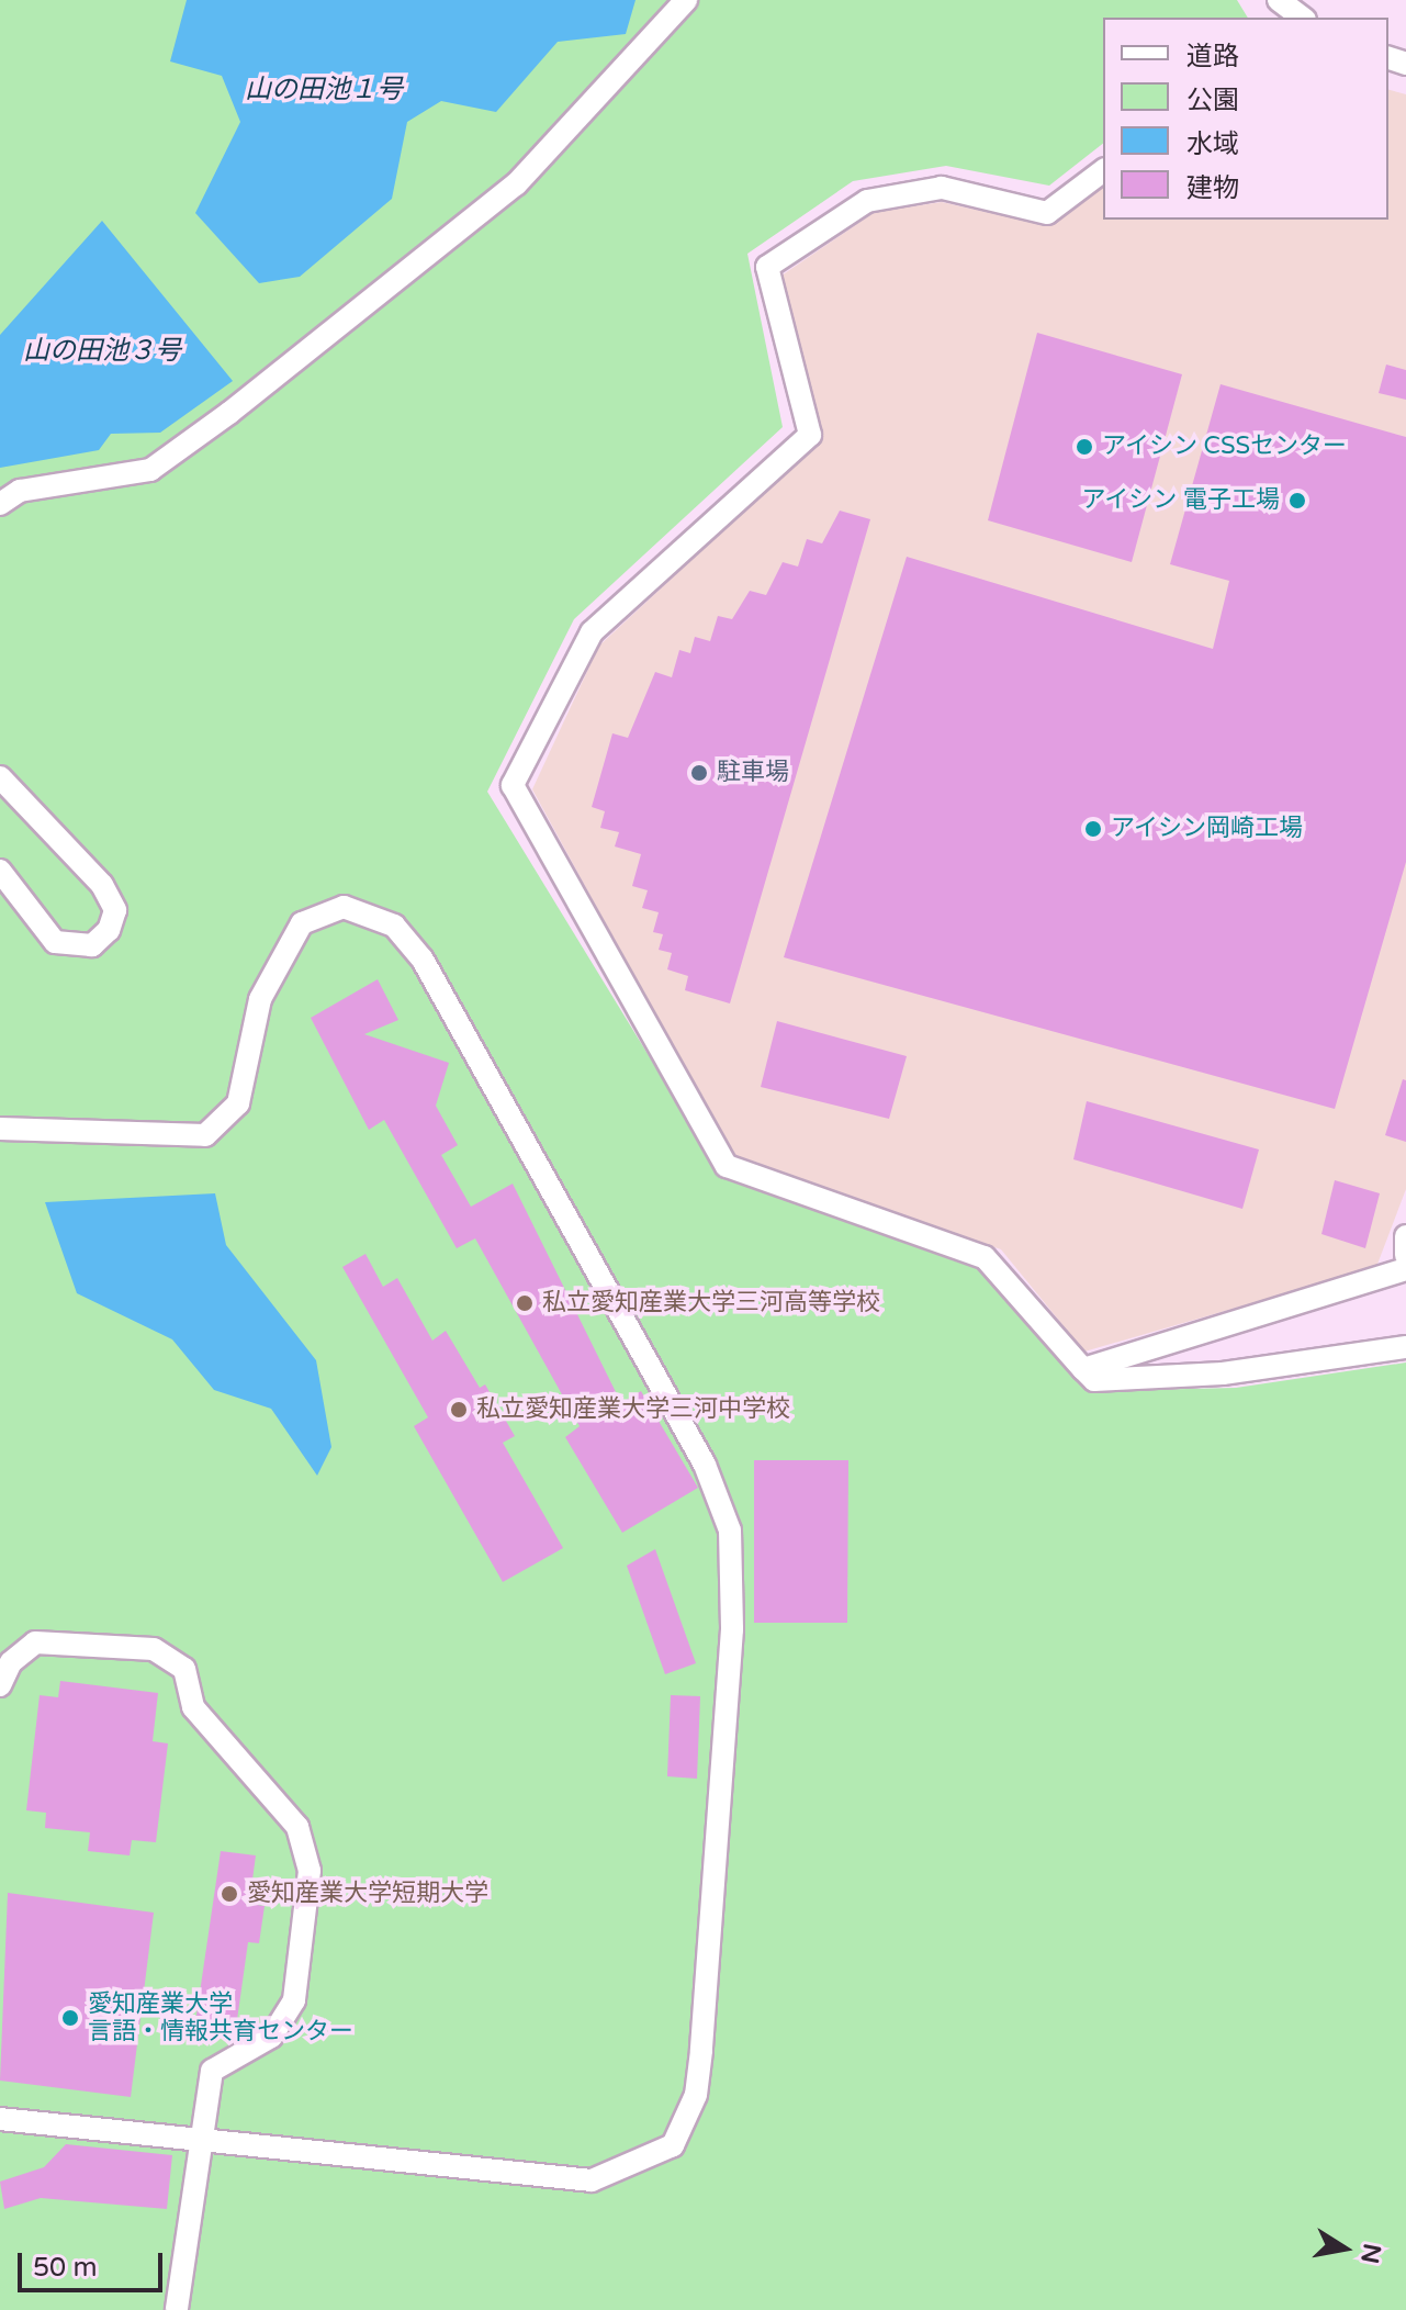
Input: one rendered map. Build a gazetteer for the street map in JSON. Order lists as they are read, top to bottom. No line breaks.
{"water":["山の田池１号","山の田池３号"],"places":["アイシン CSSセンター","アイシン 電子工場","駐車場","アイシン岡崎工場","私立愛知産業大学三河高等学校","私立愛知産業大学三河中学校","愛知産業大学短期大学","愛知産業大学 言語・情報共育センター"],"legend":["道路","公園","水域","建物"],"scale_bar":"50 m","north":"right"}
